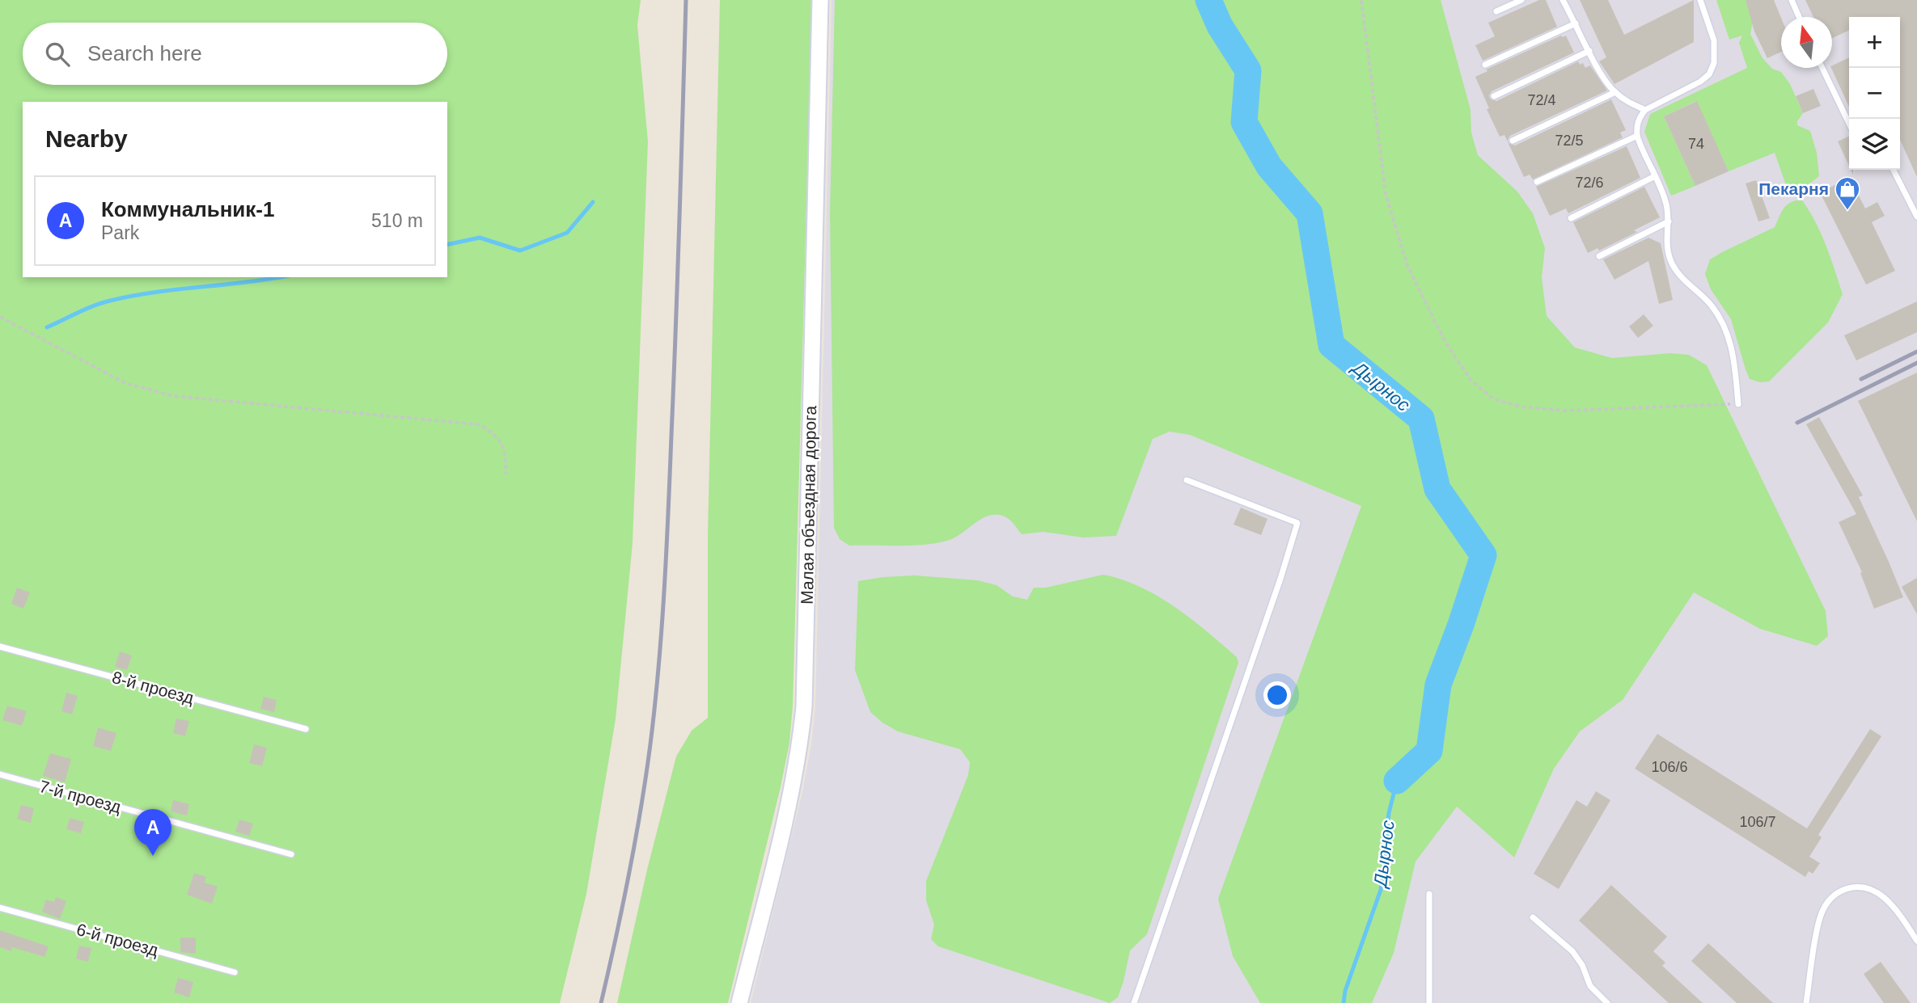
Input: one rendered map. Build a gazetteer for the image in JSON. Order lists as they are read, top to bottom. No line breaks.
{"streets":{"street":["Малая объездная дорога"],"lane":["8-й проезд","7-й проезд","6-й проезд"]},"water":["Дырнос"],"places":{"shop":["Пекарня"]},"house_numbers":["72/4","72/5","74","72/6","106/6","106/7"],"north":"top","page":{"map_buttons":["+","−"],"search":"Search here","heading":"Nearby","list":[{"mark":"A","name":"Коммунальник-1","note":"Park","value":"510 m"}],"pins":"A"}}
